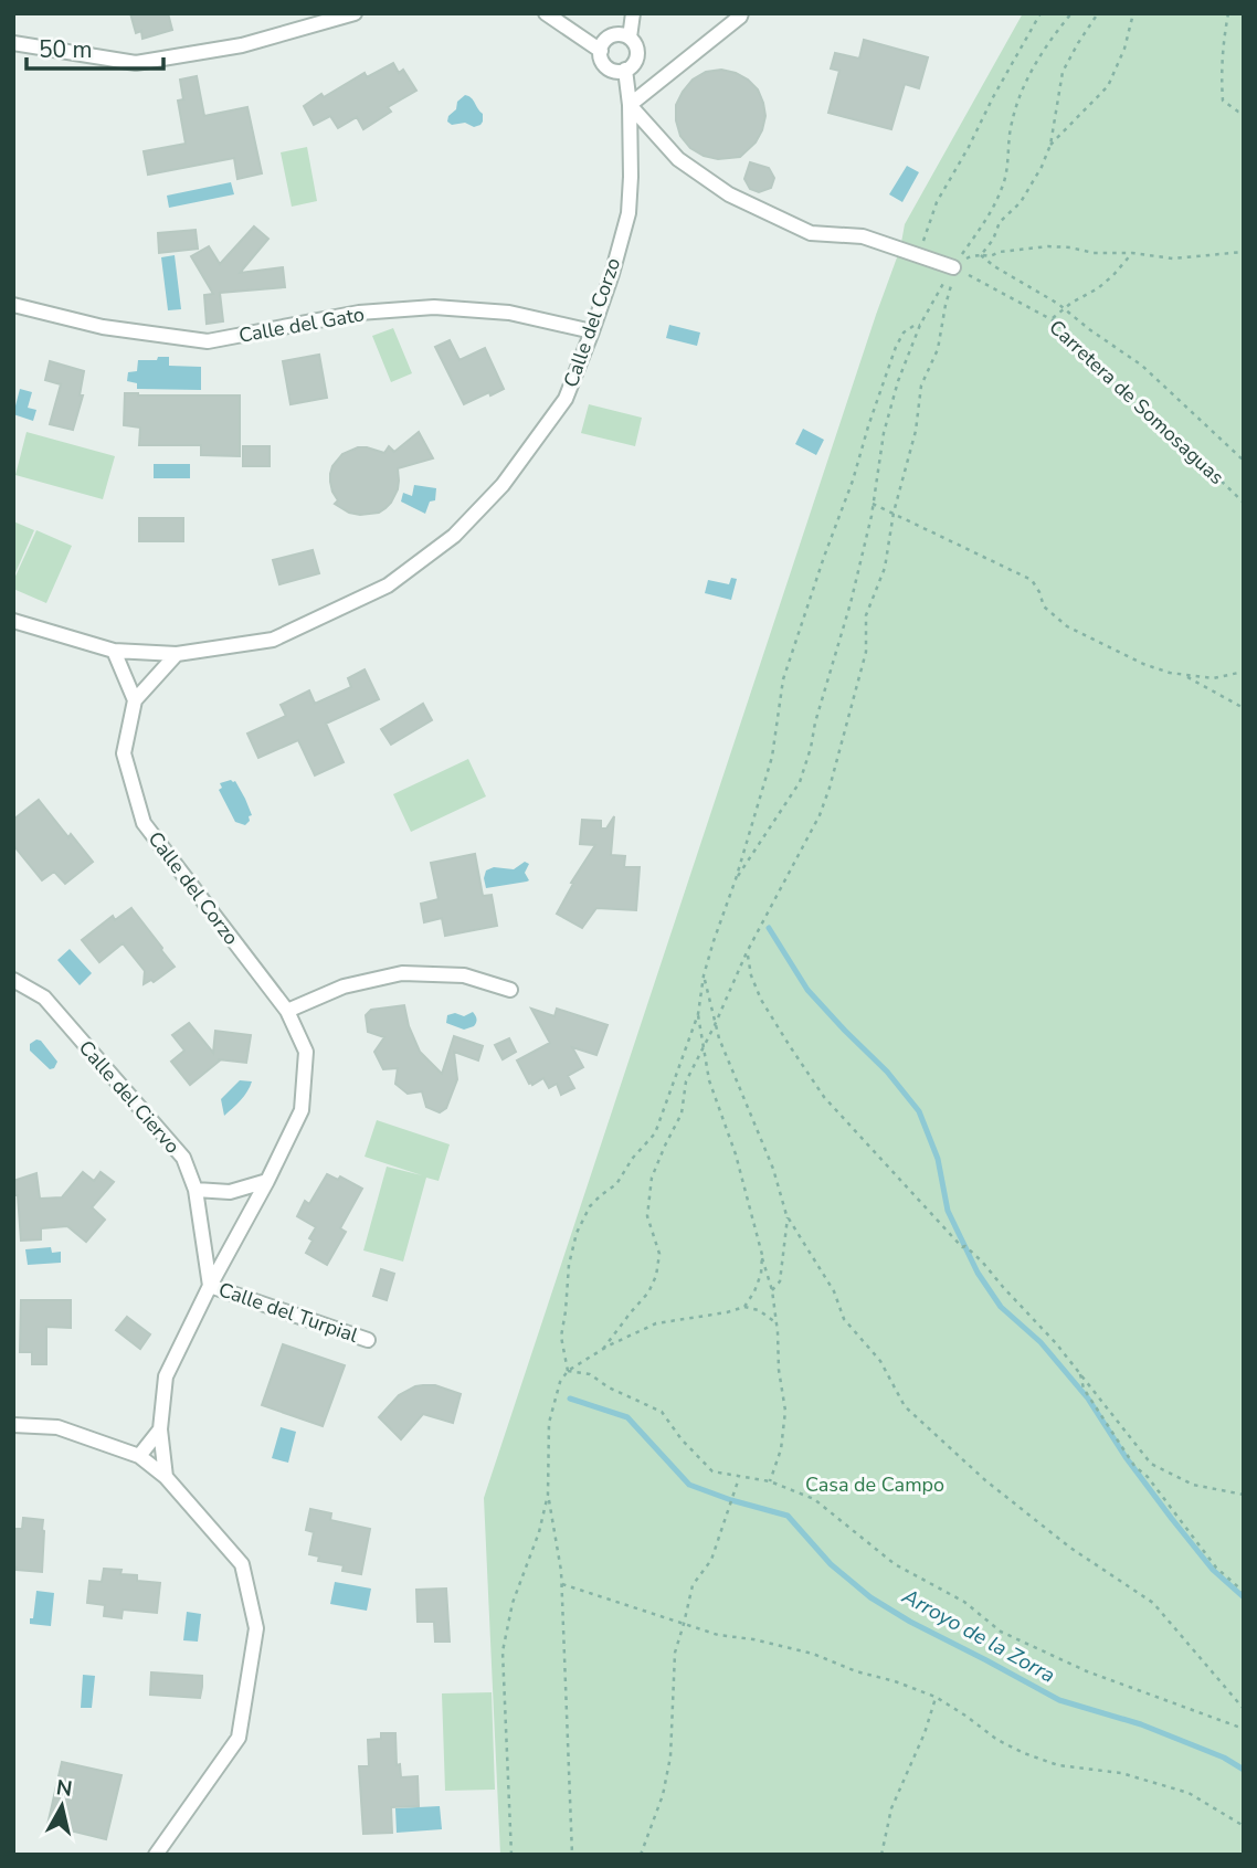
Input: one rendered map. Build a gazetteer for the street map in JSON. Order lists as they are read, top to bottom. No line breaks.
{"streets":{"street":["Calle del Corzo","Calle del Gato","Calle del Ciervo","Calle del Turpial"],"path":["Carretera de Somosaguas"]},"crossings":[["Calle del Corzo","Calle del Gato"],["Calle del Corzo","Calle del Ciervo"],["Calle del Corzo","Calle del Turpial"],["Calle del Ciervo","Calle del Turpial"]],"water":["Arroyo de la Zorra"],"parks":["Casa de Campo"],"scale_bar":"50 m","north":"top"}
